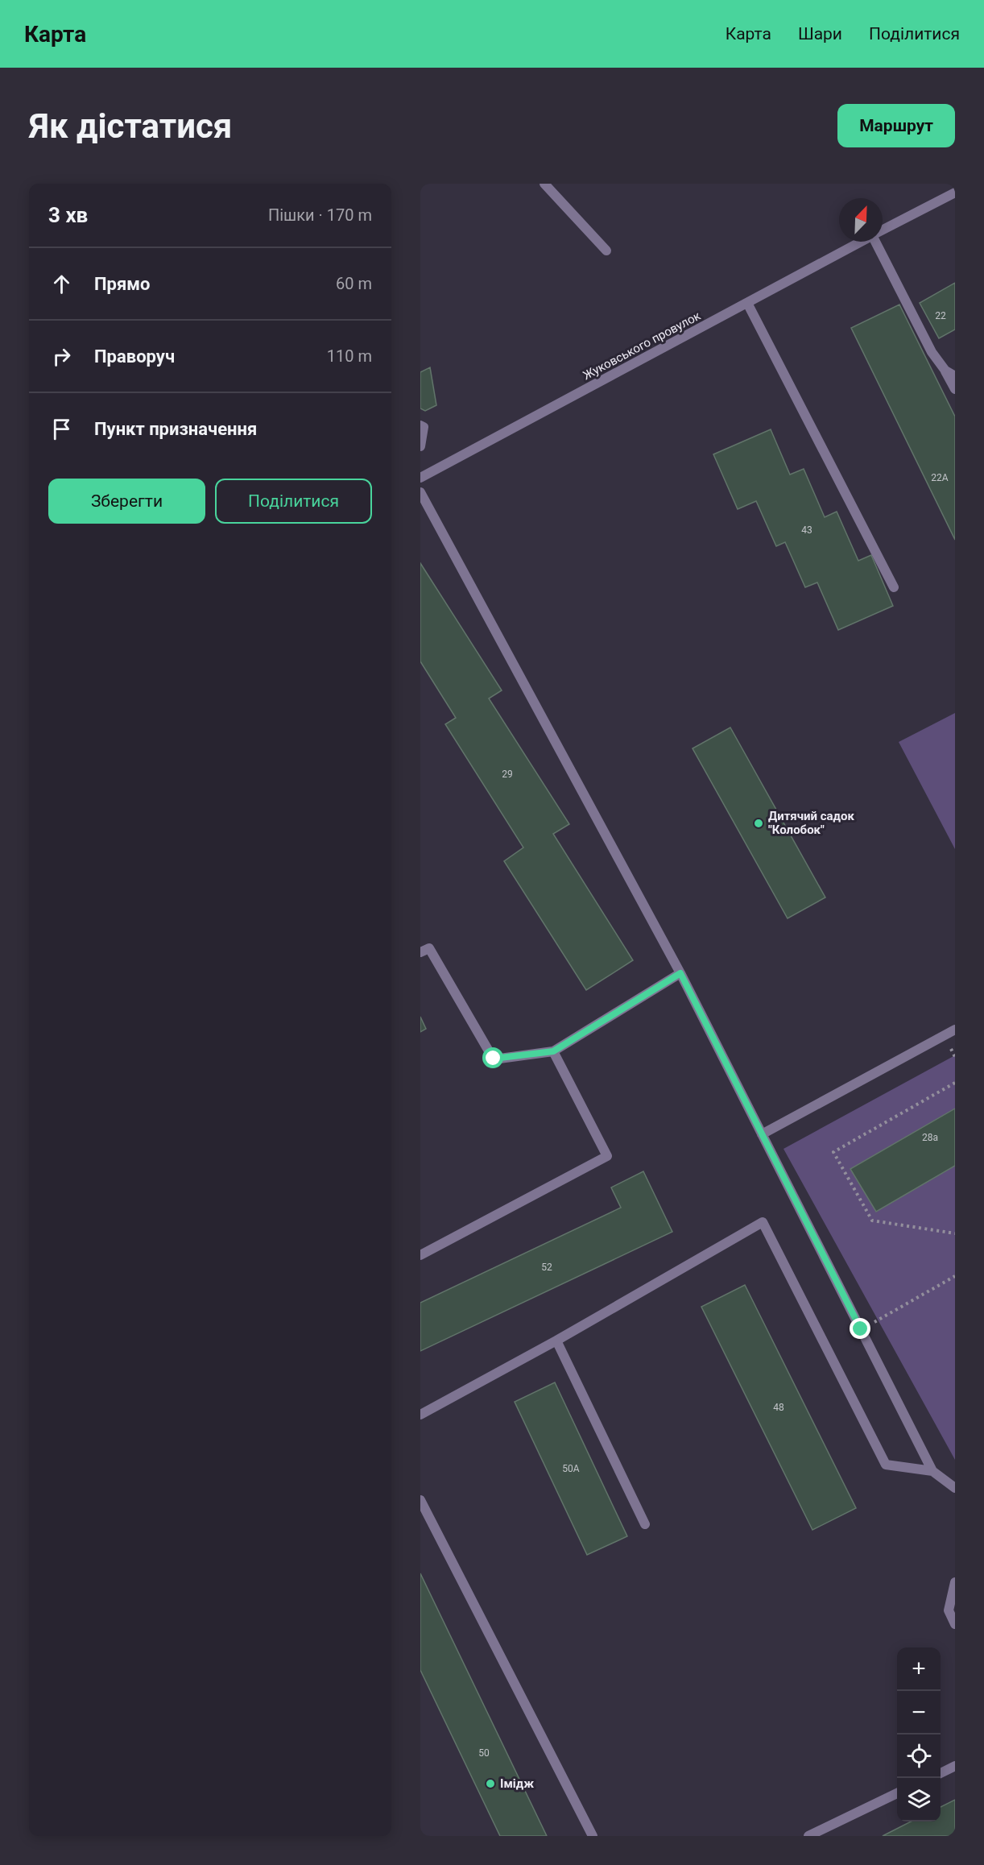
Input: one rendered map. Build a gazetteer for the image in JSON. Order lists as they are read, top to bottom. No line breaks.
{"streets":{"street":["Жуковського провулок"]},"places":["Дитячий садок \"Колобок\"","Імідж"],"house_numbers":["22","22А","43","29","28а","52","48","50А","50"],"north":"top right","page":{"header":"Карта","nav":["Карта","Шари","Поділитися"],"buttons":["Маршрут",["Зберегти","Поділитися"]],"title":"Як дістатися","heading":["3 хв","Пішки · 170 m"],"list":[["Прямо","60 m"],["Праворуч","110 m"],"Пункт призначення"],"map_buttons":["+","−"]}}
